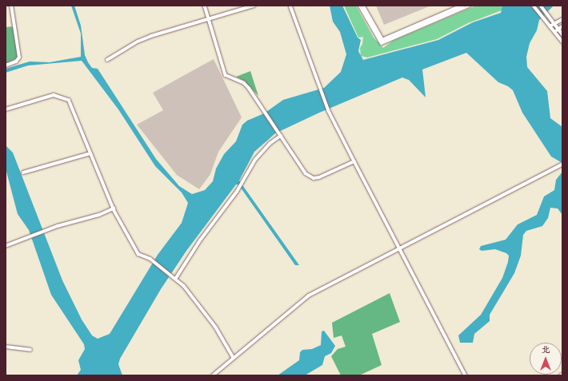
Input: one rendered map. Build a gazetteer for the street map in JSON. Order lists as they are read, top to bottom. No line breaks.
{"north":"top"}
